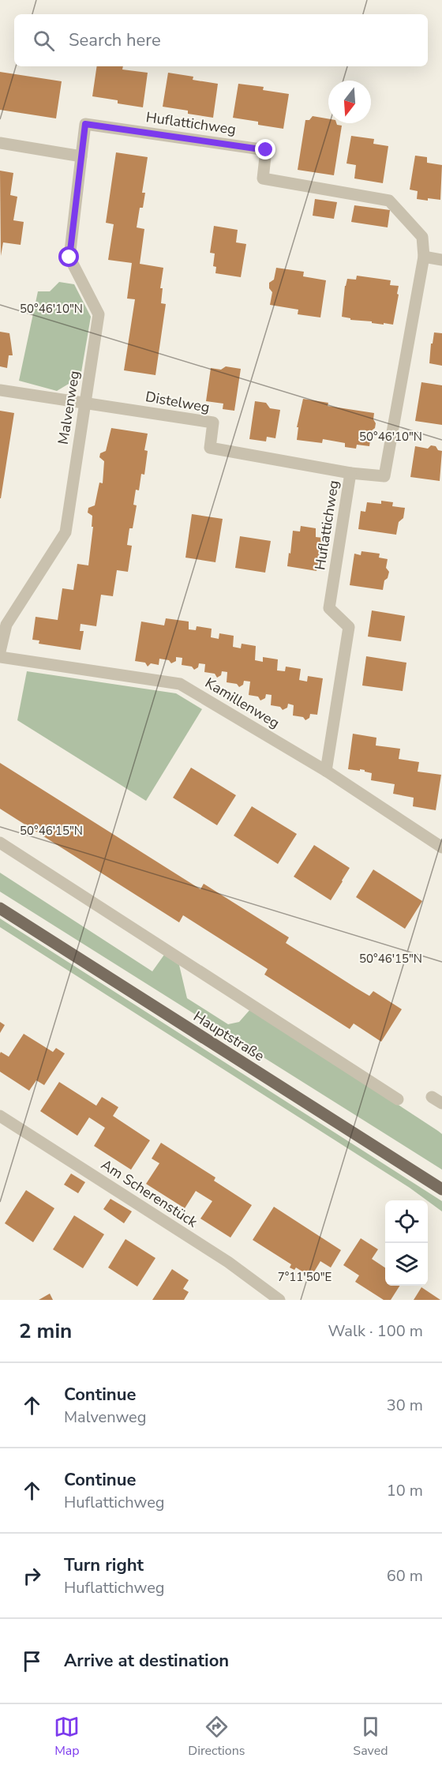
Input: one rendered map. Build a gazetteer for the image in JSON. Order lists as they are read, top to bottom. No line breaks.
{"streets":{"main road":["Hauptstraße"],"street":["Huflattichweg","Distelweg","Malvenweg","Kamillenweg","Am Scherenstück"]},"crossings":[["Huflattichweg","Distelweg"],["Huflattichweg","Malvenweg"],["Huflattichweg","Kamillenweg"],["Distelweg","Malvenweg"]],"north":"bottom","page":{"search":"Search here","heading":["2 min","Walk · 100 m"],"list":[["Continue","Malvenweg","30 m"],["Continue","Huflattichweg","10 m"],["Turn right","Huflattichweg","60 m"],"Arrive at destination"],"nav":["Map","Directions","Saved"]},"coordinates":["50°46'10\"N","50°46'15\"N","7°11'50\"E"]}
